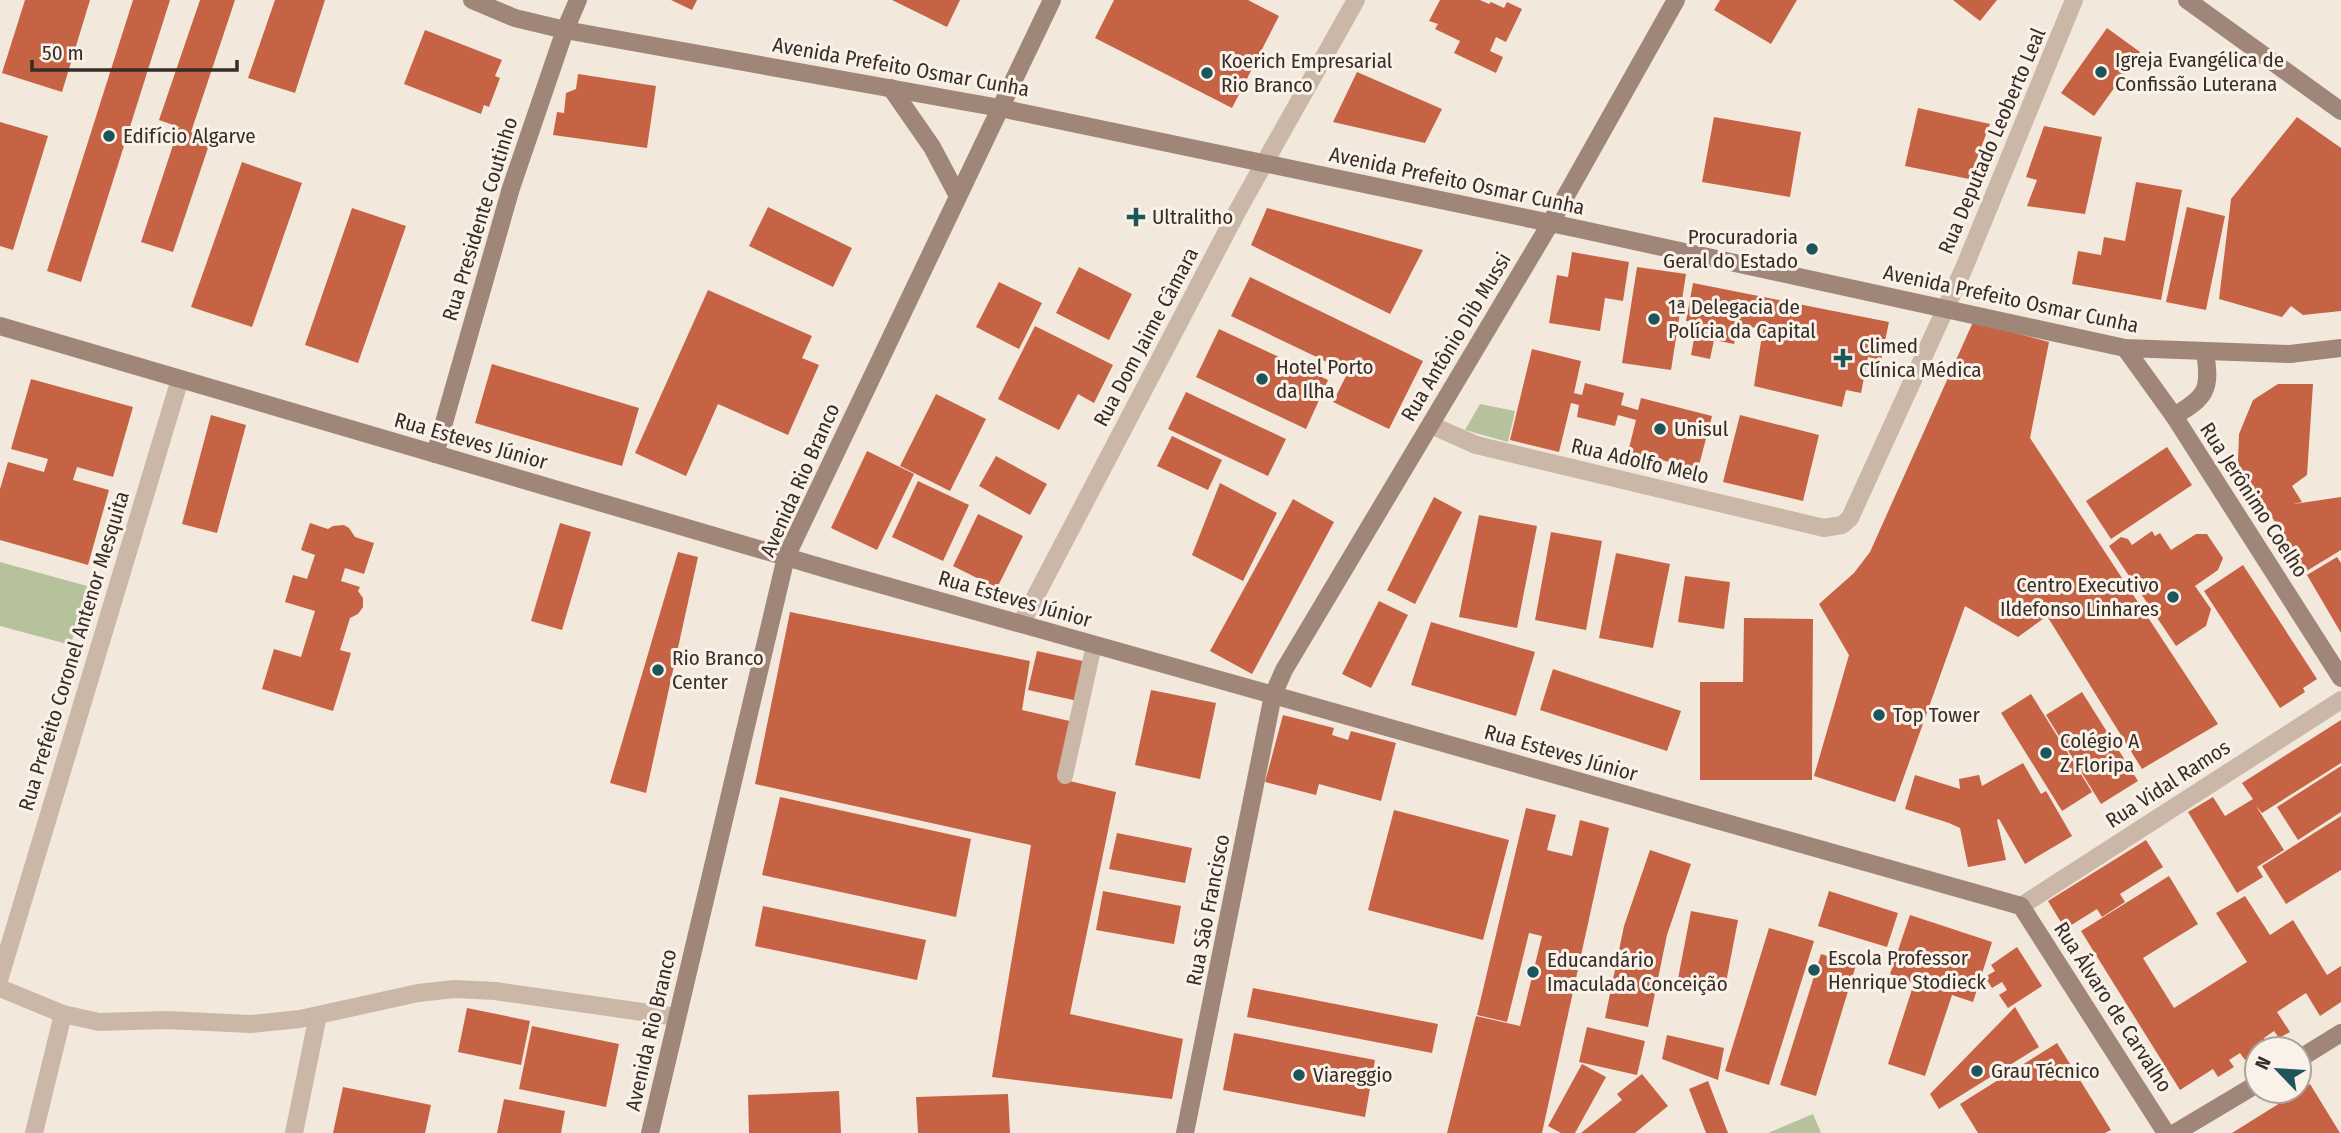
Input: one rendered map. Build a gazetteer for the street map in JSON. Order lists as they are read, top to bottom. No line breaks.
{"streets":{"street":["Avenida Prefeito Osmar Cunha","Rua Deputado Leoberto Leal","Rua Presidente Coutinho","Rua Dom Jaime Câmara","Rua Antônio Dib Mussi","Rua Esteves Júnior","Rua Adolfo Melo","Avenida Rio Branco","Rua Jerônimo Coelho","Rua Prefeito Coronel Antenor Mesquita","Rua Vidal Ramos","Rua São Francisco","Rua Álvaro de Carvalho"]},"crossings":[["Avenida Prefeito Osmar Cunha","Rua Deputado Leoberto Leal"],["Avenida Prefeito Osmar Cunha","Rua Presidente Coutinho"],["Avenida Prefeito Osmar Cunha","Rua Dom Jaime Câmara"],["Avenida Prefeito Osmar Cunha","Rua Antônio Dib Mussi"],["Avenida Prefeito Osmar Cunha","Avenida Rio Branco"],["Avenida Prefeito Osmar Cunha","Rua Jerônimo Coelho"],["Rua Deputado Leoberto Leal","Rua Adolfo Melo"],["Rua Presidente Coutinho","Rua Esteves Júnior"],["Rua Dom Jaime Câmara","Rua Esteves Júnior"],["Rua Antônio Dib Mussi","Rua Esteves Júnior"],["Rua Antônio Dib Mussi","Rua Adolfo Melo"],["Rua Antônio Dib Mussi","Rua São Francisco"],["Rua Esteves Júnior","Avenida Rio Branco"],["Rua Esteves Júnior","Rua Prefeito Coronel Antenor Mesquita"],["Rua Esteves Júnior","Rua Vidal Ramos"],["Rua Esteves Júnior","Rua São Francisco"],["Rua Esteves Júnior","Rua Álvaro de Carvalho"],["Rua Vidal Ramos","Rua Álvaro de Carvalho"]],"places":{"other":["Igreja Evangélica de Confissão Luterana","Koerich Empresarial Rio Branco","Edifício Algarve","Procuradoria Geral do Estado","1ª Delegacia de Polícia da Capital","Hotel Porto da Ilha","Unisul","Centro Executivo Ildefonso Linhares","Rio Branco Center","Top Tower","Colégio A Z Floripa","Escola Professor Henrique Stodieck","Educandário Imaculada Conceição","Grau Técnico","Viareggio"],"health":["Ultralitho","Climed Clínica Médica"]},"scale_bar":"50 m","north":"top left"}
